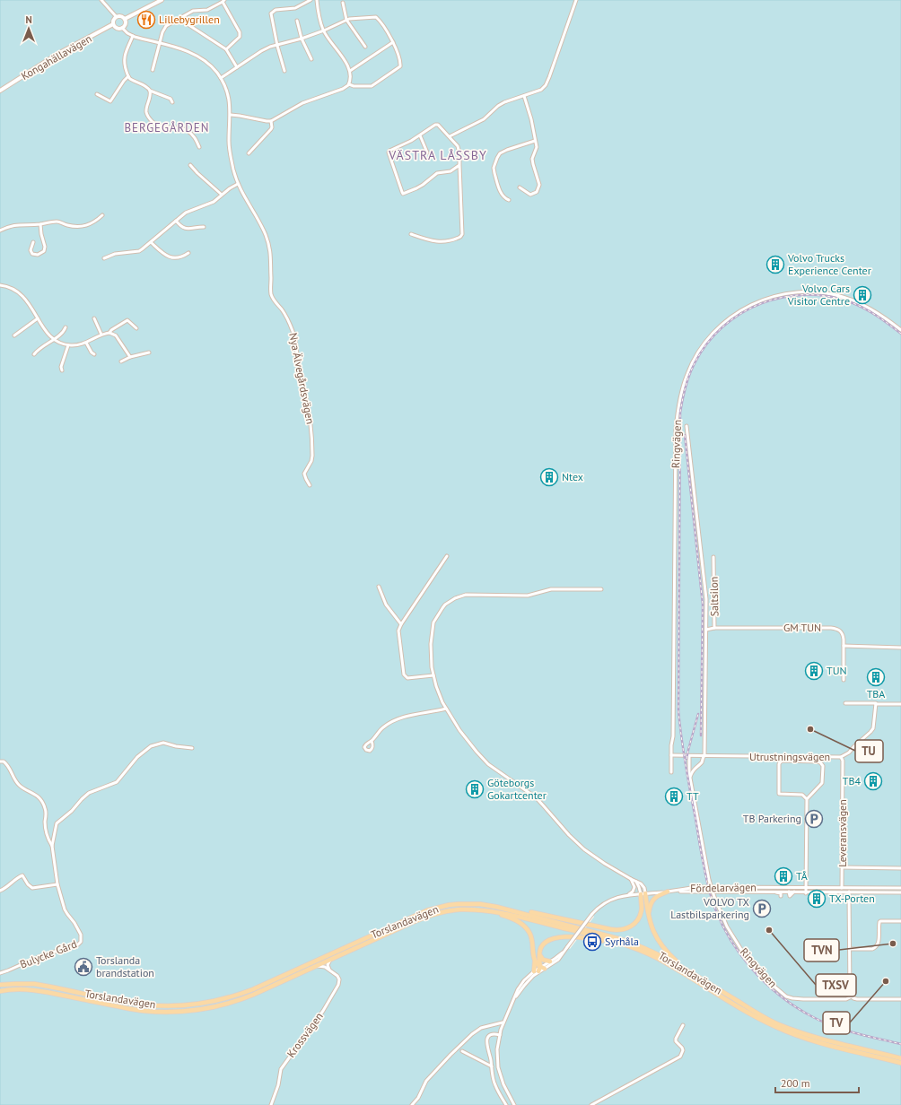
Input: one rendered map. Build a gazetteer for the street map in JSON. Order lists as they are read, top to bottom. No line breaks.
{"streets":{"main road":["Torslandavägen"],"street":["Kongahällavägen","Nya Älvegårdsvägen","Ringvägen","Saltsilon","GM TUN","Utrustningsvägen","Leveransvägen","Fördelarvägen","Bulycke Gård","Krossvägen"]},"crossings":[["Kongahällavägen","Nya Älvegårdsvägen"],["Saltsilon","GM TUN"],["Utrustningsvägen","Leveransvägen"]],"districts":["BERGEGÅRDEN","VÄSTRA LÅSSBY"],"places":{"restaurant":["Lillebygrillen"],"building":["Volvo Trucks Experience Center","Volvo Cars Visitor Centre","Ntex","TUN","TBA","TB4","Göteborgs Gokartcenter","TT","TÅ","TX-Porten"],"other":["TU","TXSV","TVN","TV"],"parking":["TB Parkering","VOLVO TX Lastbilsparkering"],"bus stop":["Syrhåla"],"public building":["Torslanda brandstation"]},"scale_bar":"200 m","north":"top"}
